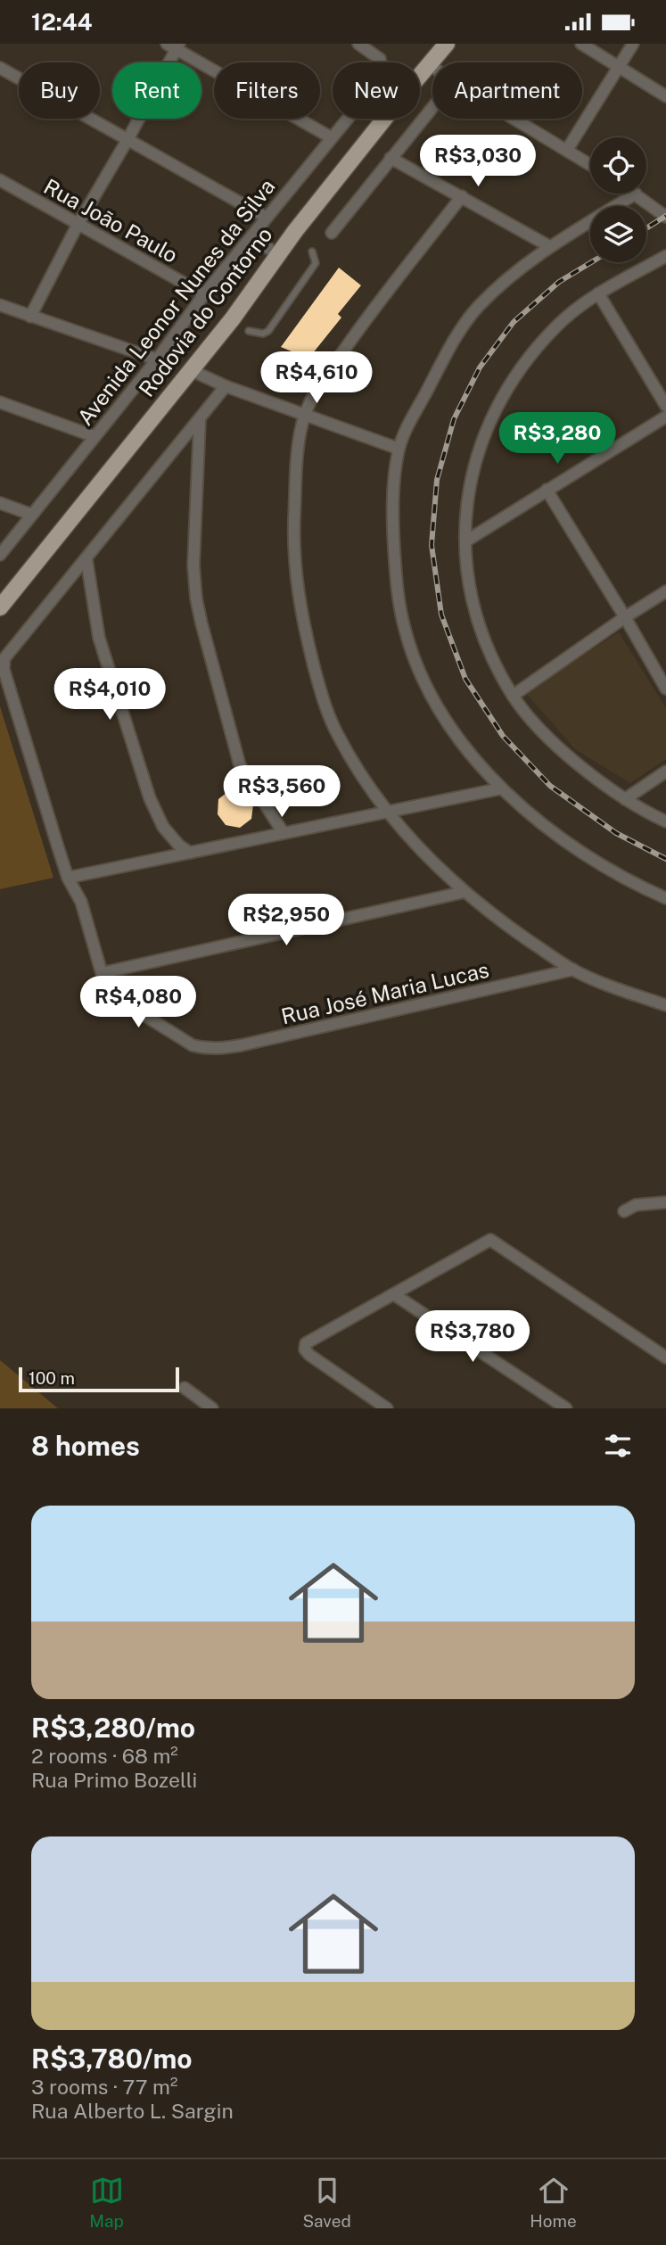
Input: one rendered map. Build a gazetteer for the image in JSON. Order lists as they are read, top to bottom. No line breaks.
{"streets":{"main road":["Rodovia do Contorno"],"street":["Rua João Paulo","Avenida Leonor Nunes da Silva","Rua José Maria Lucas"]},"crossings":[["Rua João Paulo","Avenida Leonor Nunes da Silva"]],"scale_bar":"100 m","page":{"status":"12:44","chip":["Buy","Rent","Filters","New","Apartment"],"price":["R$3,030","R$4,610","R$3,280","R$4,010","R$3,560","R$2,950","R$4,080","R$3,780"],"scale":"100 m","heading":"8 homes","list":[{"name":"R$3,280/mo","note":"2 rooms · 68 m² · Rua Primo Bozelli"},{"name":"R$3,780/mo","note":"3 rooms · 77 m² · Rua Alberto L. Sargin"}],"tabs":["Map","Saved","Home"]}}
